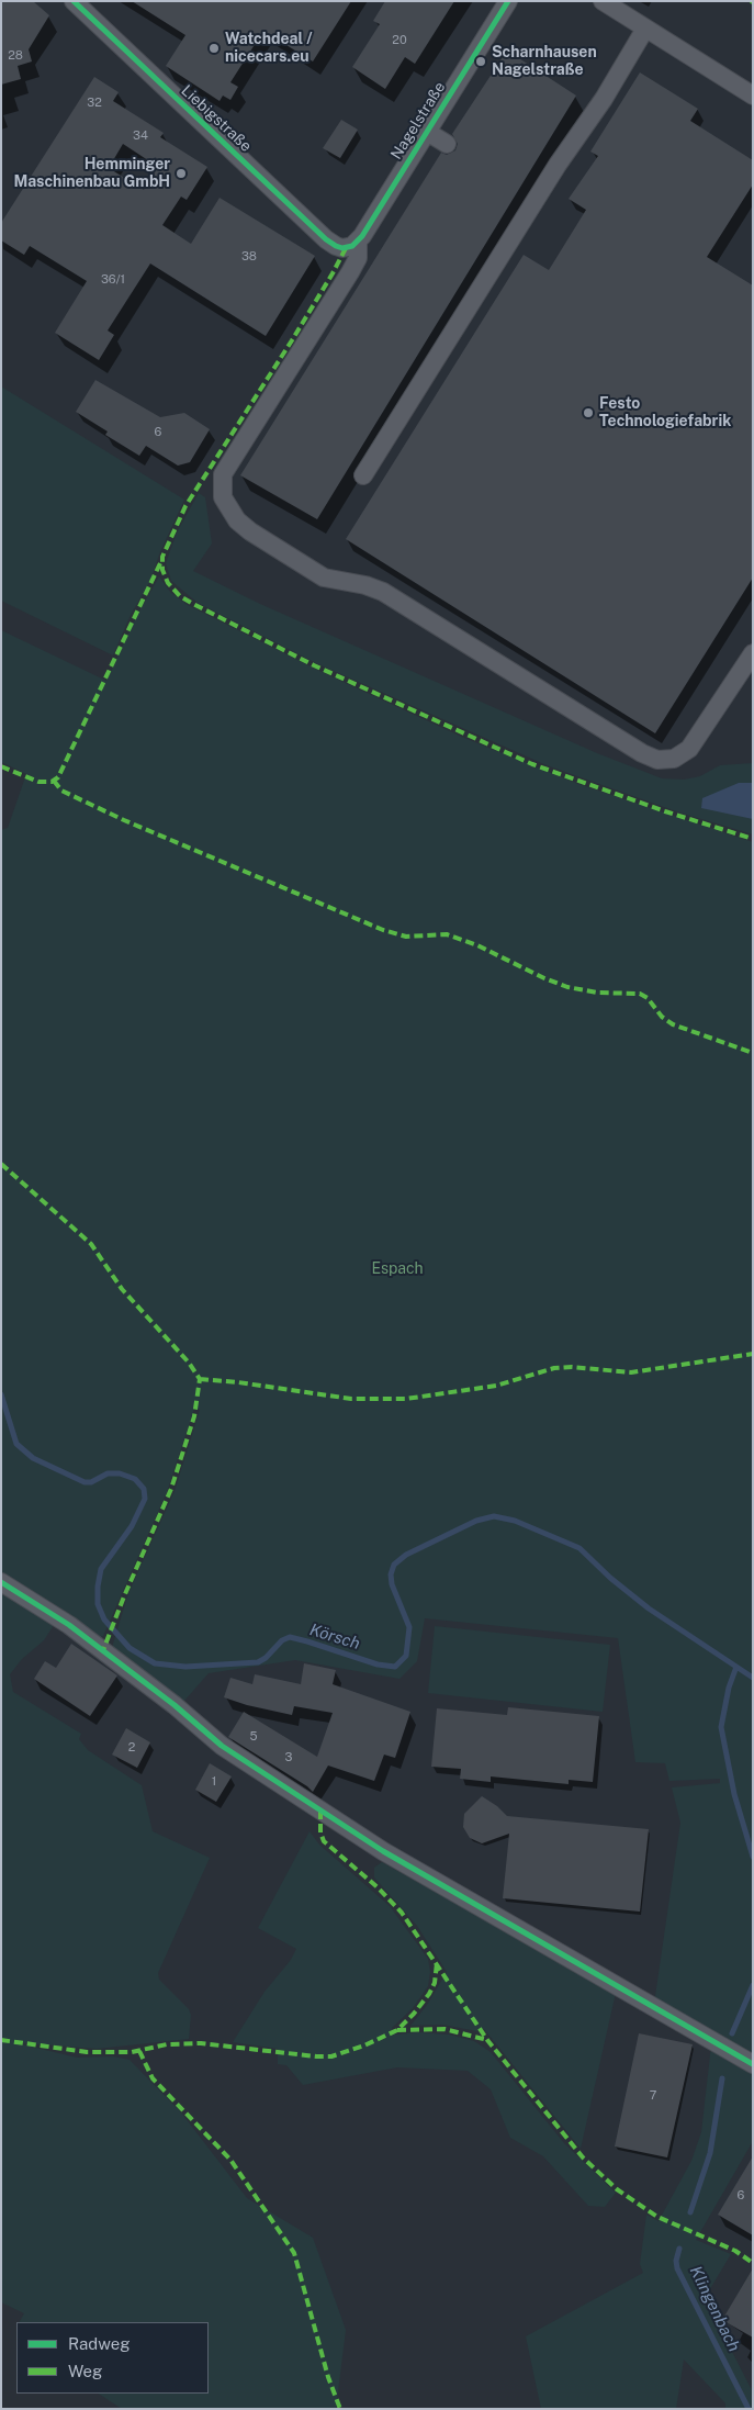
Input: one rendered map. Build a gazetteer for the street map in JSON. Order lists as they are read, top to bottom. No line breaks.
{"streets":{"street":["Liebigstraße","Nagelstraße"]},"crossings":[["Liebigstraße","Nagelstraße"]],"water":["Körsch","Klingenbach"],"parks":["Espach"],"places":["Watchdeal / nicecars.eu","Scharnhausen Nagelstraße","Hemminger Maschinenbau GmbH","Festo Technologiefabrik"],"house_numbers":["20","28","32","34","38","36/1","6","5","2","3","1","7","6"],"legend":["Radweg","Weg"]}
